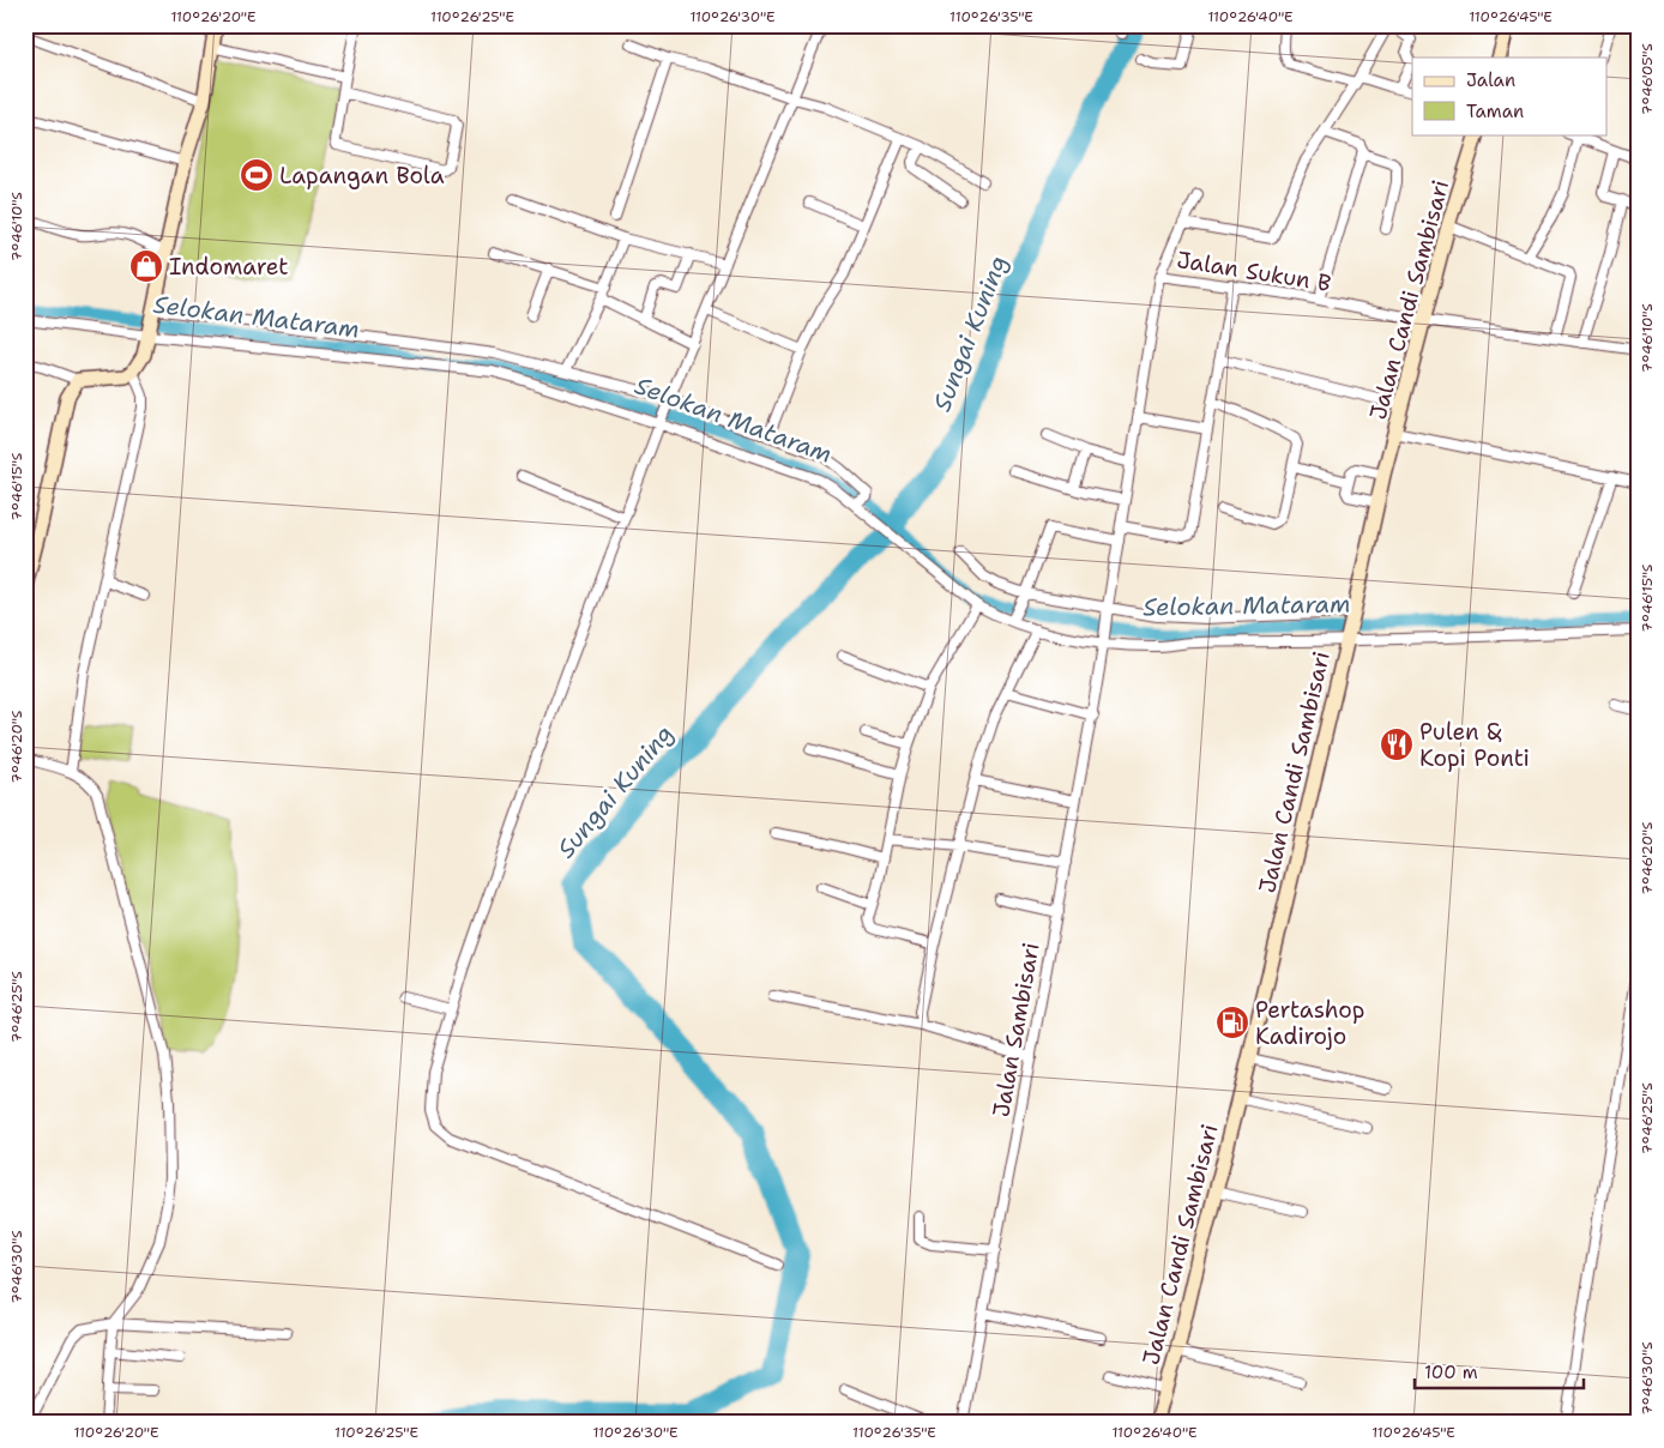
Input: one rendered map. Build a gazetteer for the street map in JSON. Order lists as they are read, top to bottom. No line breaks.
{"streets":{"street":["Jalan Sukun B","Jalan Candi Sambisari","Jalan Sambisari"]},"crossings":[["Jalan Sukun B","Jalan Candi Sambisari"],["Jalan Sukun B","Jalan Sambisari"]],"water":["Selokan Mataram","Sungai Kuning"],"places":{"sports":["Lapangan Bola"],"shop":["Indomaret"],"restaurant":["Pulen & Kopi Ponti"],"fuel station":["Pertashop Kadirojo"]},"legend":["Jalan","Taman"],"scale_bar":"100 m","coordinates":["110°26'20\"E","110°26'25\"E","110°26'30\"E","110°26'35\"E","110°26'40\"E","110°26'45\"E","7°46'05\"S","7°46'10\"S","7°46'15\"S","7°46'20\"S","7°46'25\"S","7°46'30\"S"]}
